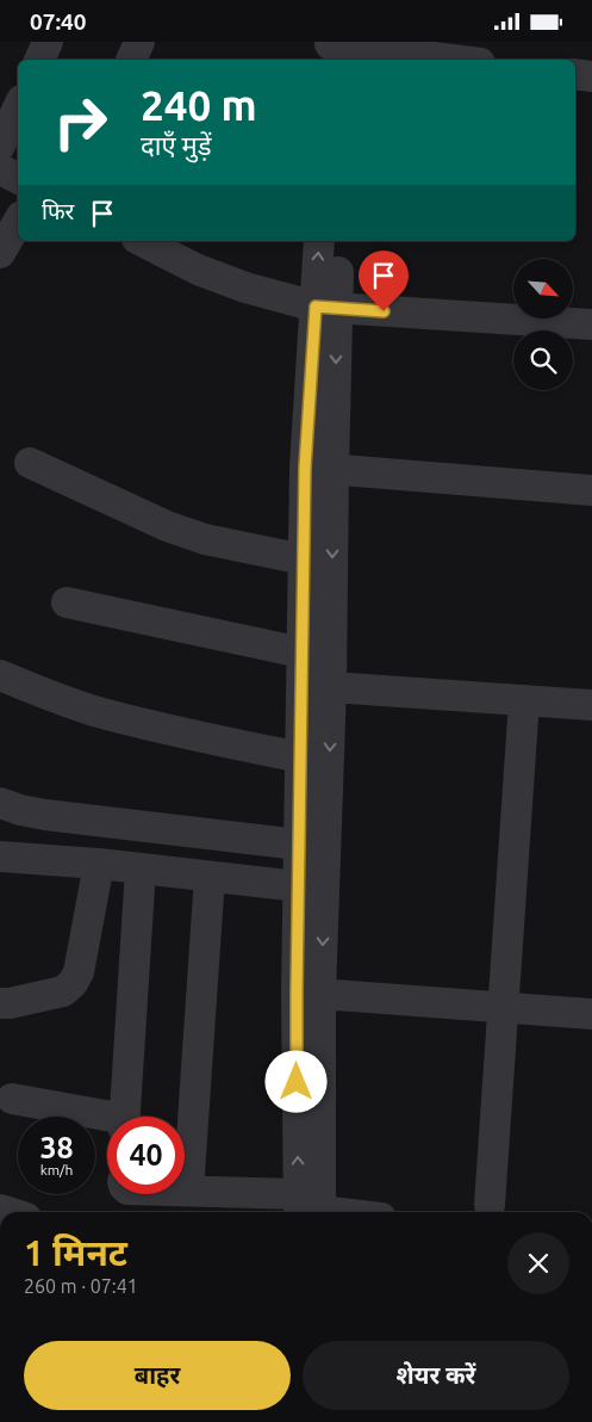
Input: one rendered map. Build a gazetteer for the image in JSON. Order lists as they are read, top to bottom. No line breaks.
{"north":"bottom right","page":{"status":"07:40","turn":["240 m","दाएँ मुड़ें"],"then":"फिर","speed":"38 km/h","limit":"40","heading":["1 मिनट","260 m · 07:41"],"buttons":["बाहर","शेयर करें"]}}
